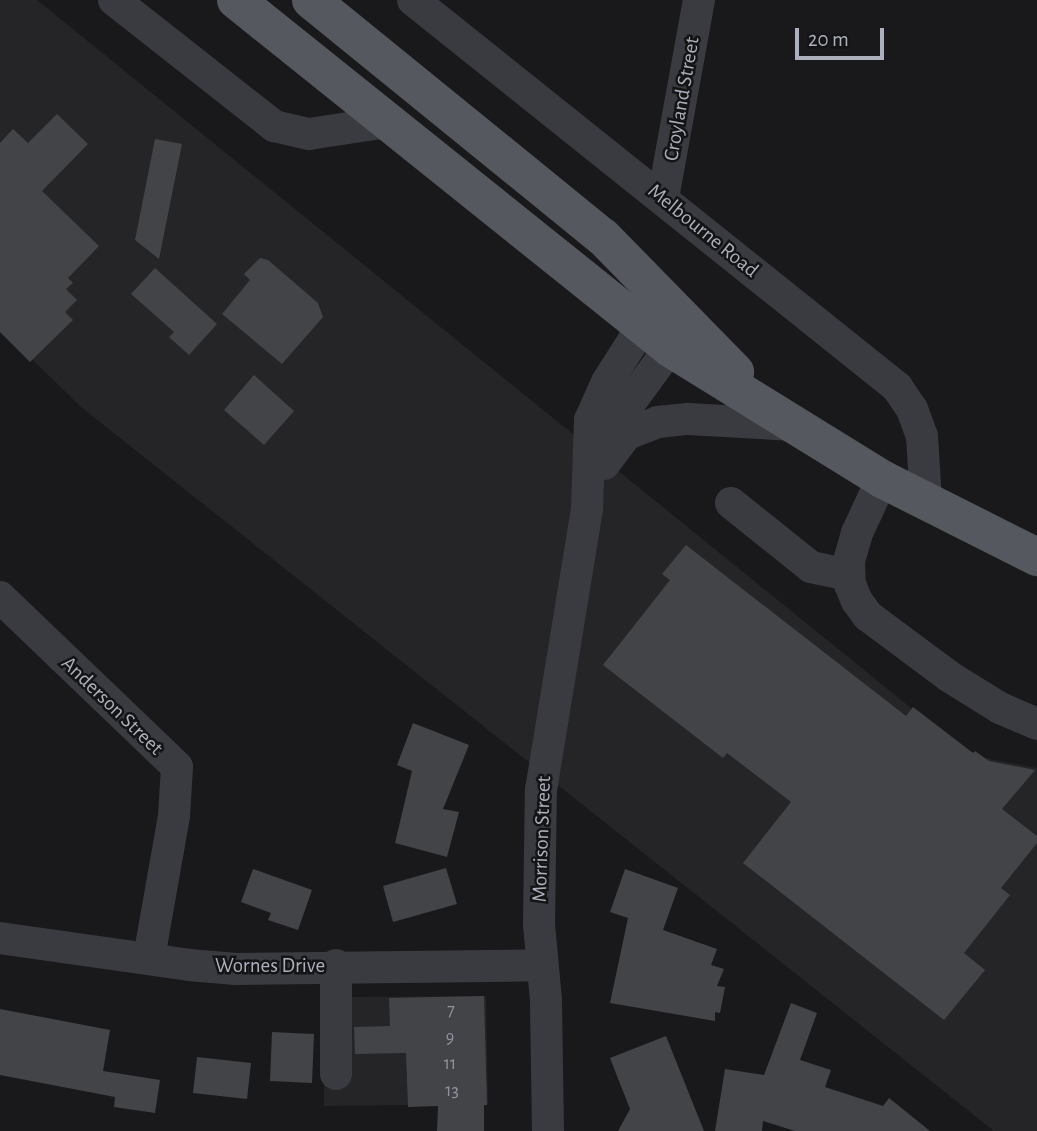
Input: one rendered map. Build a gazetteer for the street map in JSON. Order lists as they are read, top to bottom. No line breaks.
{"streets":{"street":["Croyland Street","Melbourne Road","Anderson Street","Morrison Street","Wornes Drive"]},"crossings":[["Croyland Street","Melbourne Road"],["Anderson Street","Wornes Drive"],["Morrison Street","Wornes Drive"]],"house_numbers":["7","9","11","13"],"scale_bar":"20 m"}
